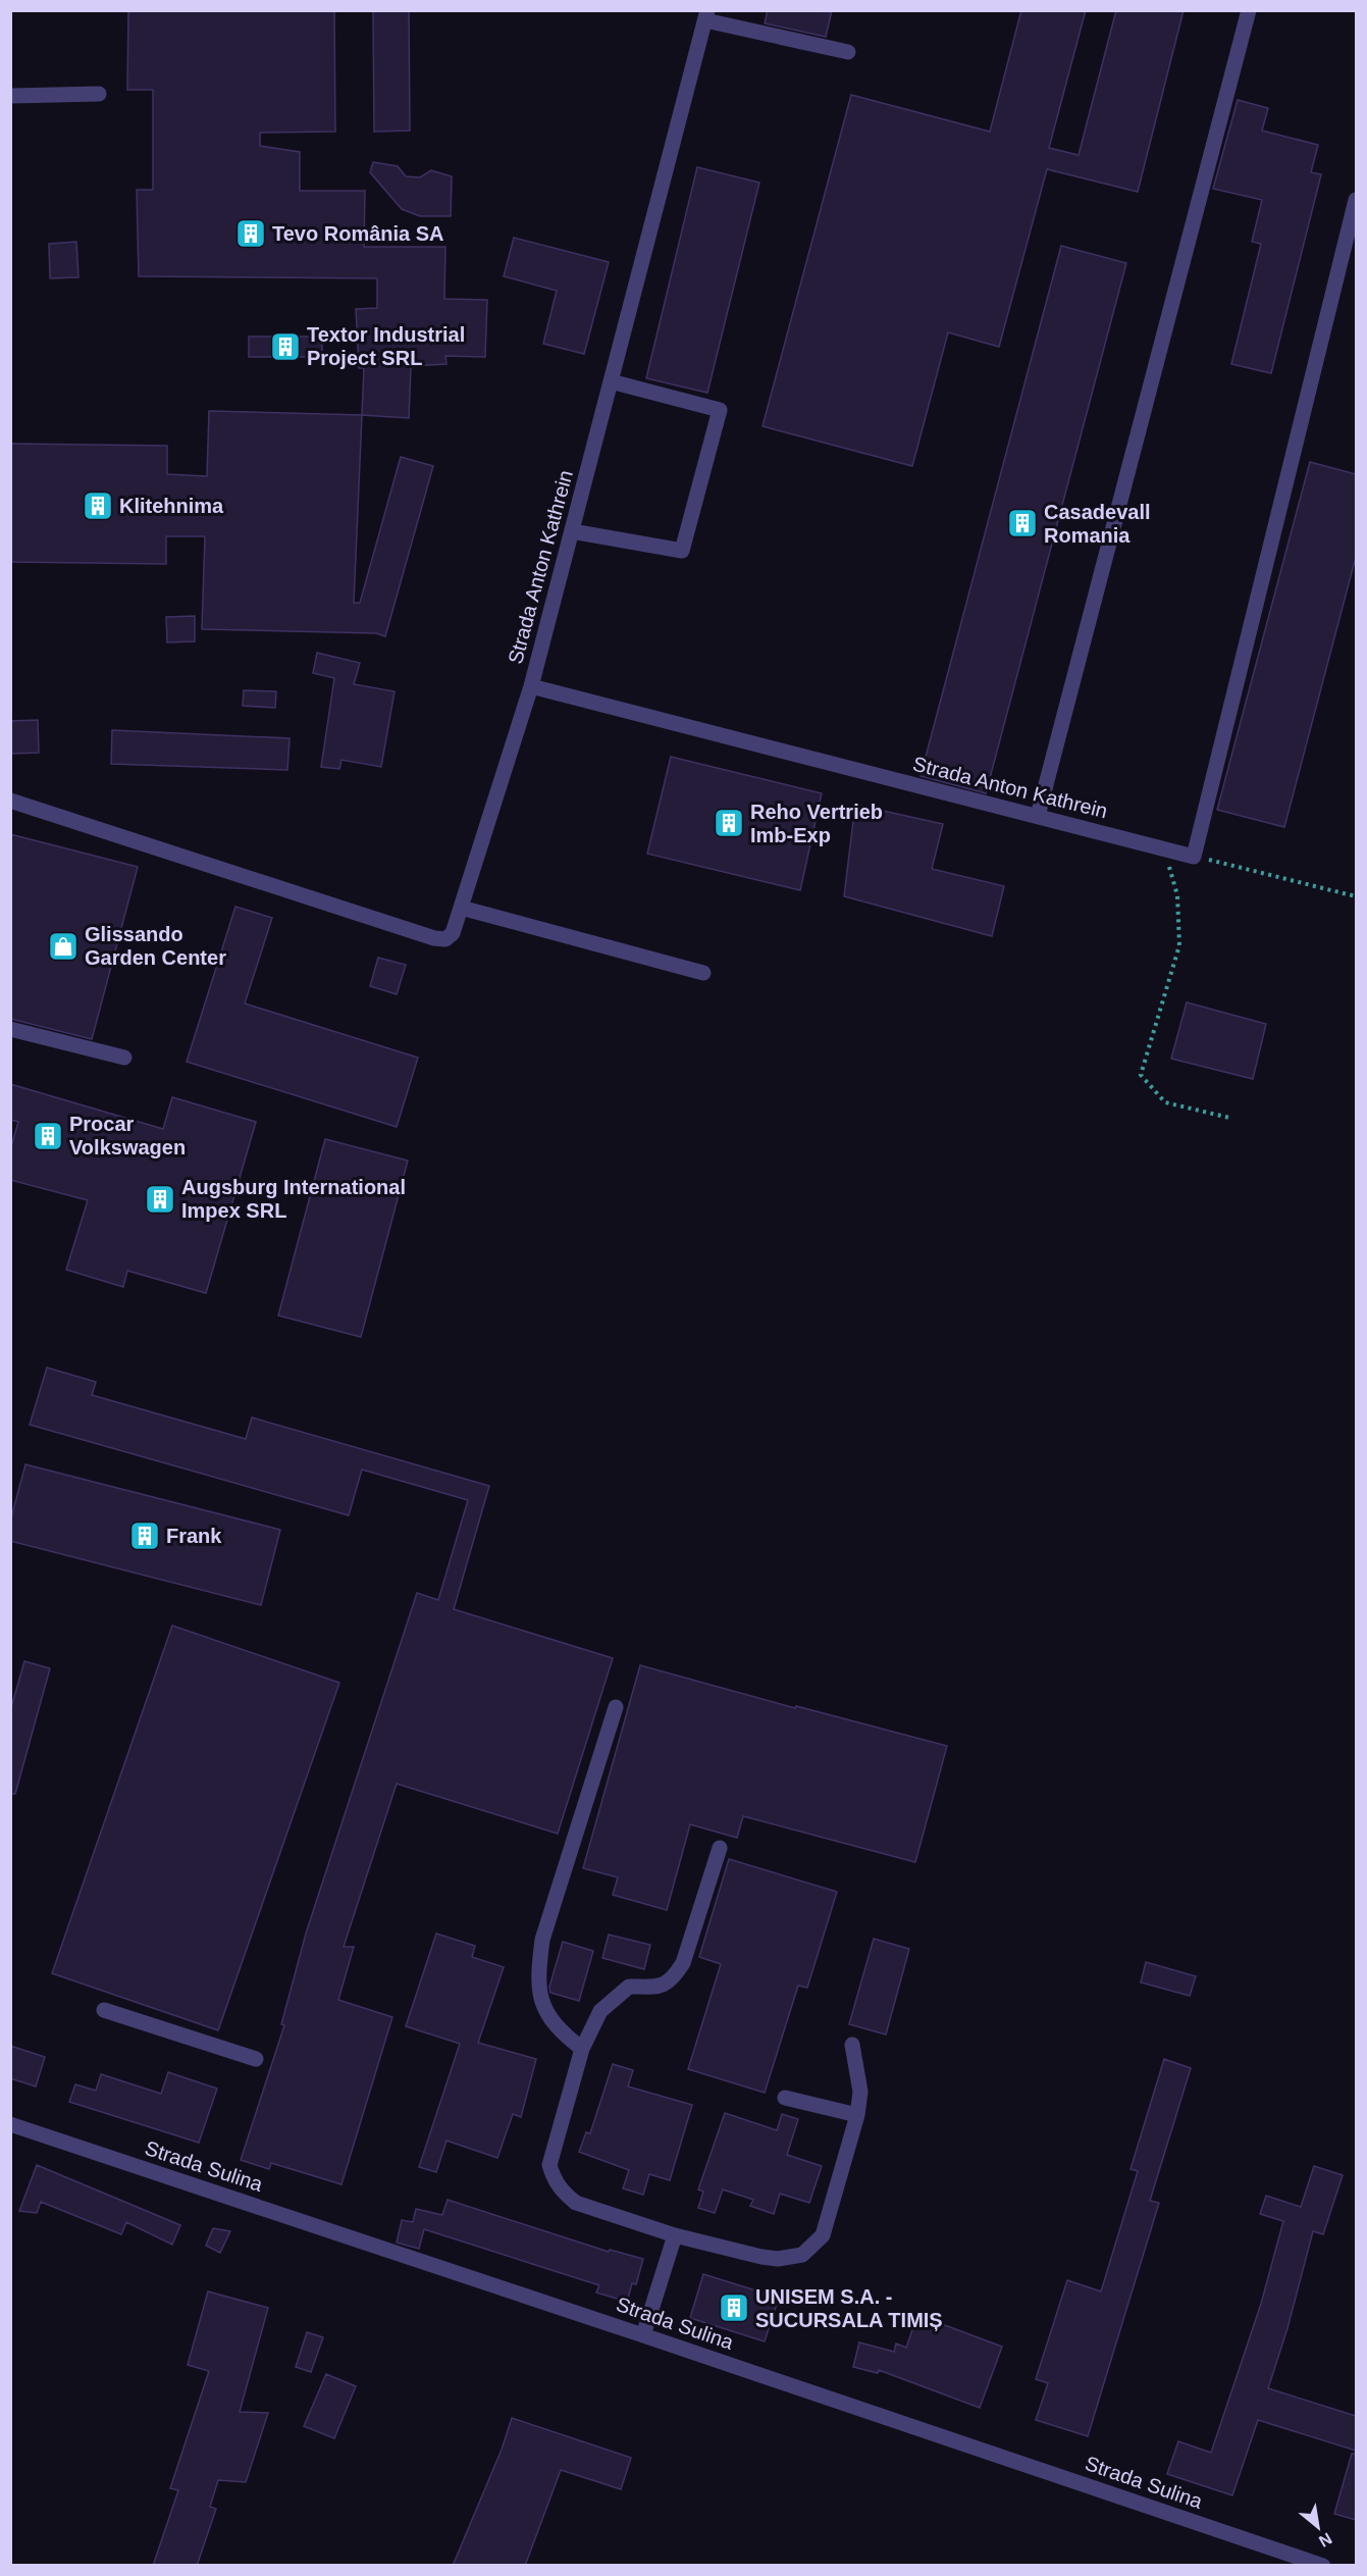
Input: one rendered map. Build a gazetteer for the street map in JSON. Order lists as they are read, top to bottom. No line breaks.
{"streets":{"street":["Strada Anton Kathrein","Strada Sulina"]},"places":{"building":["Tevo România SA","Textor Industrial Project SRL","Klitehnima","Casadevall Romania","Reho Vertrieb Imb-Exp","Procar Volkswagen","Augsburg International Impex SRL","Frank","UNISEM S.A. - SUCURSALA TIMIȘ"],"shop":["Glissando Garden Center"]},"north":"bottom right"}
